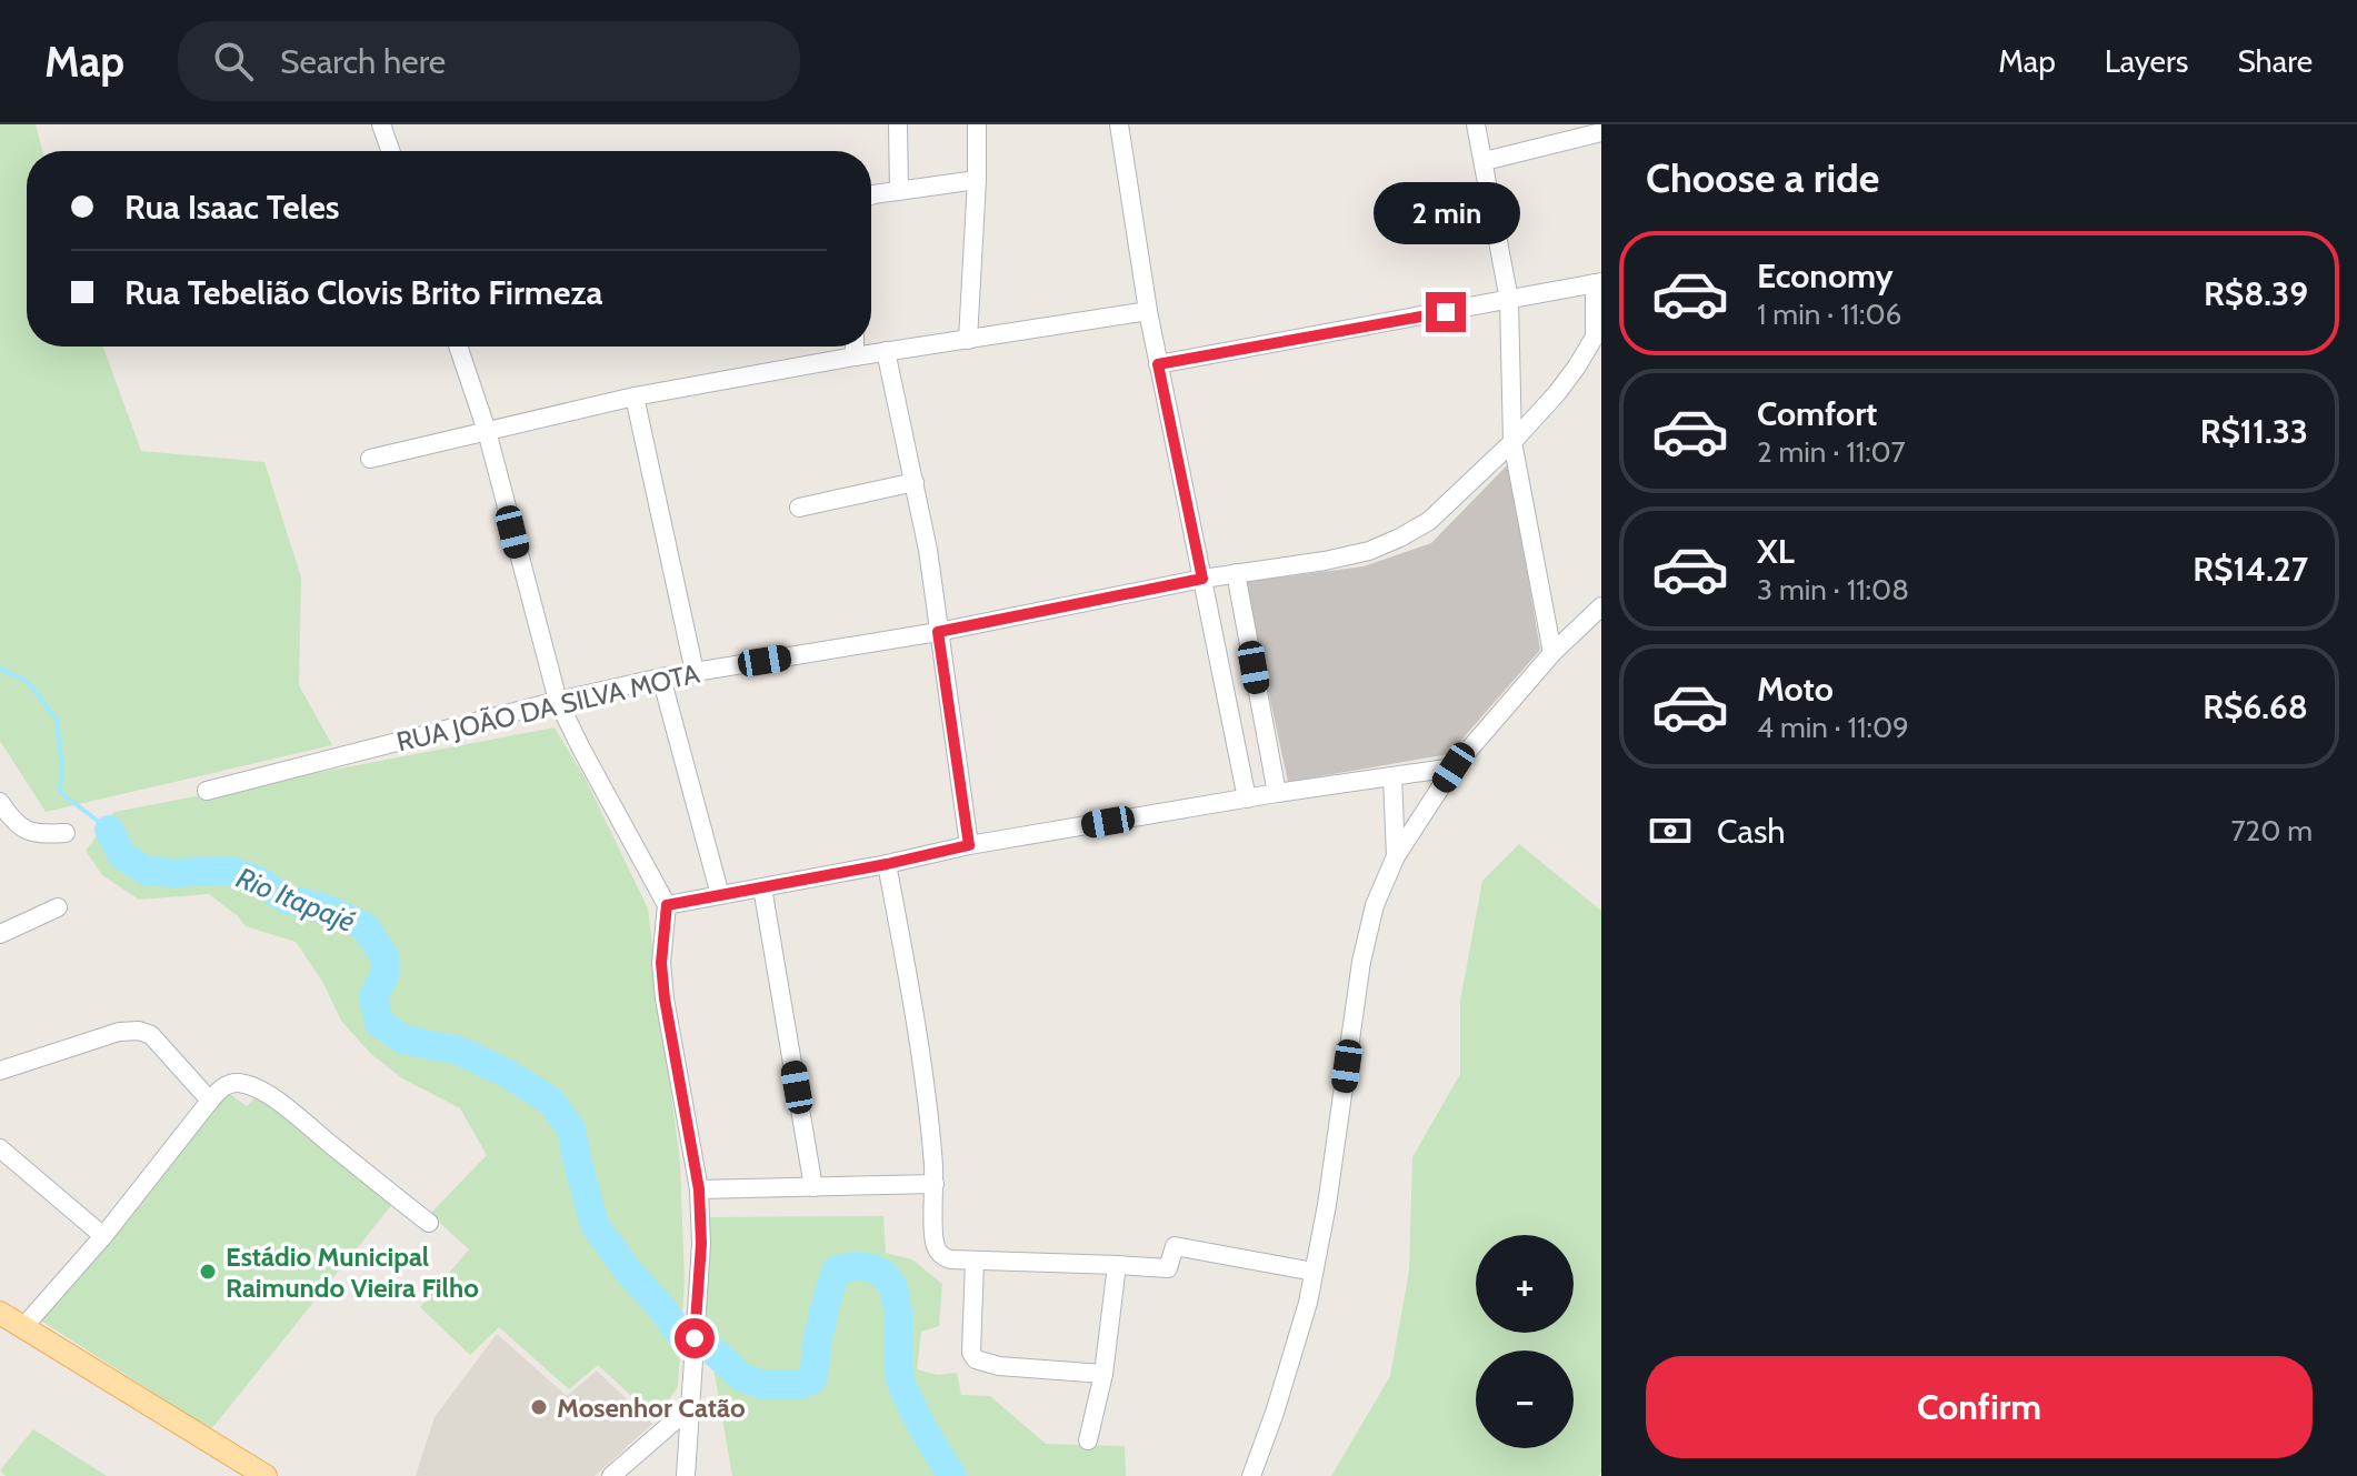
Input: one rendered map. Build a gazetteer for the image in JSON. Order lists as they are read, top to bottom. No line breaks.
{"streets":{"street":["RUA JOÃO DA SILVA MOTA"]},"water":["Rio Itapajé"],"places":["Estádio Municipal Raimundo Vieira Filho","Mosenhor Catão"],"page":{"header":"Map","search":"Search here","nav":["Map","Layers","Share"],"heading":"Choose a ride","banner":["Rua Isaac Teles","Rua Tebelião Clovis Brito Firmeza"],"bubble":"2 min","list":[{"name":"Economy","note":"1 min · 11:06","value":"R$8.39"},{"name":"Comfort","note":"2 min · 11:07","value":"R$11.33"},{"name":"XL","note":"3 min · 11:08","value":"R$14.27"},{"name":"Moto","note":"4 min · 11:09","value":"R$6.68"}],"pay":["Cash","720 m"],"map_buttons":["+","−"],"buttons":"Confirm"}}
